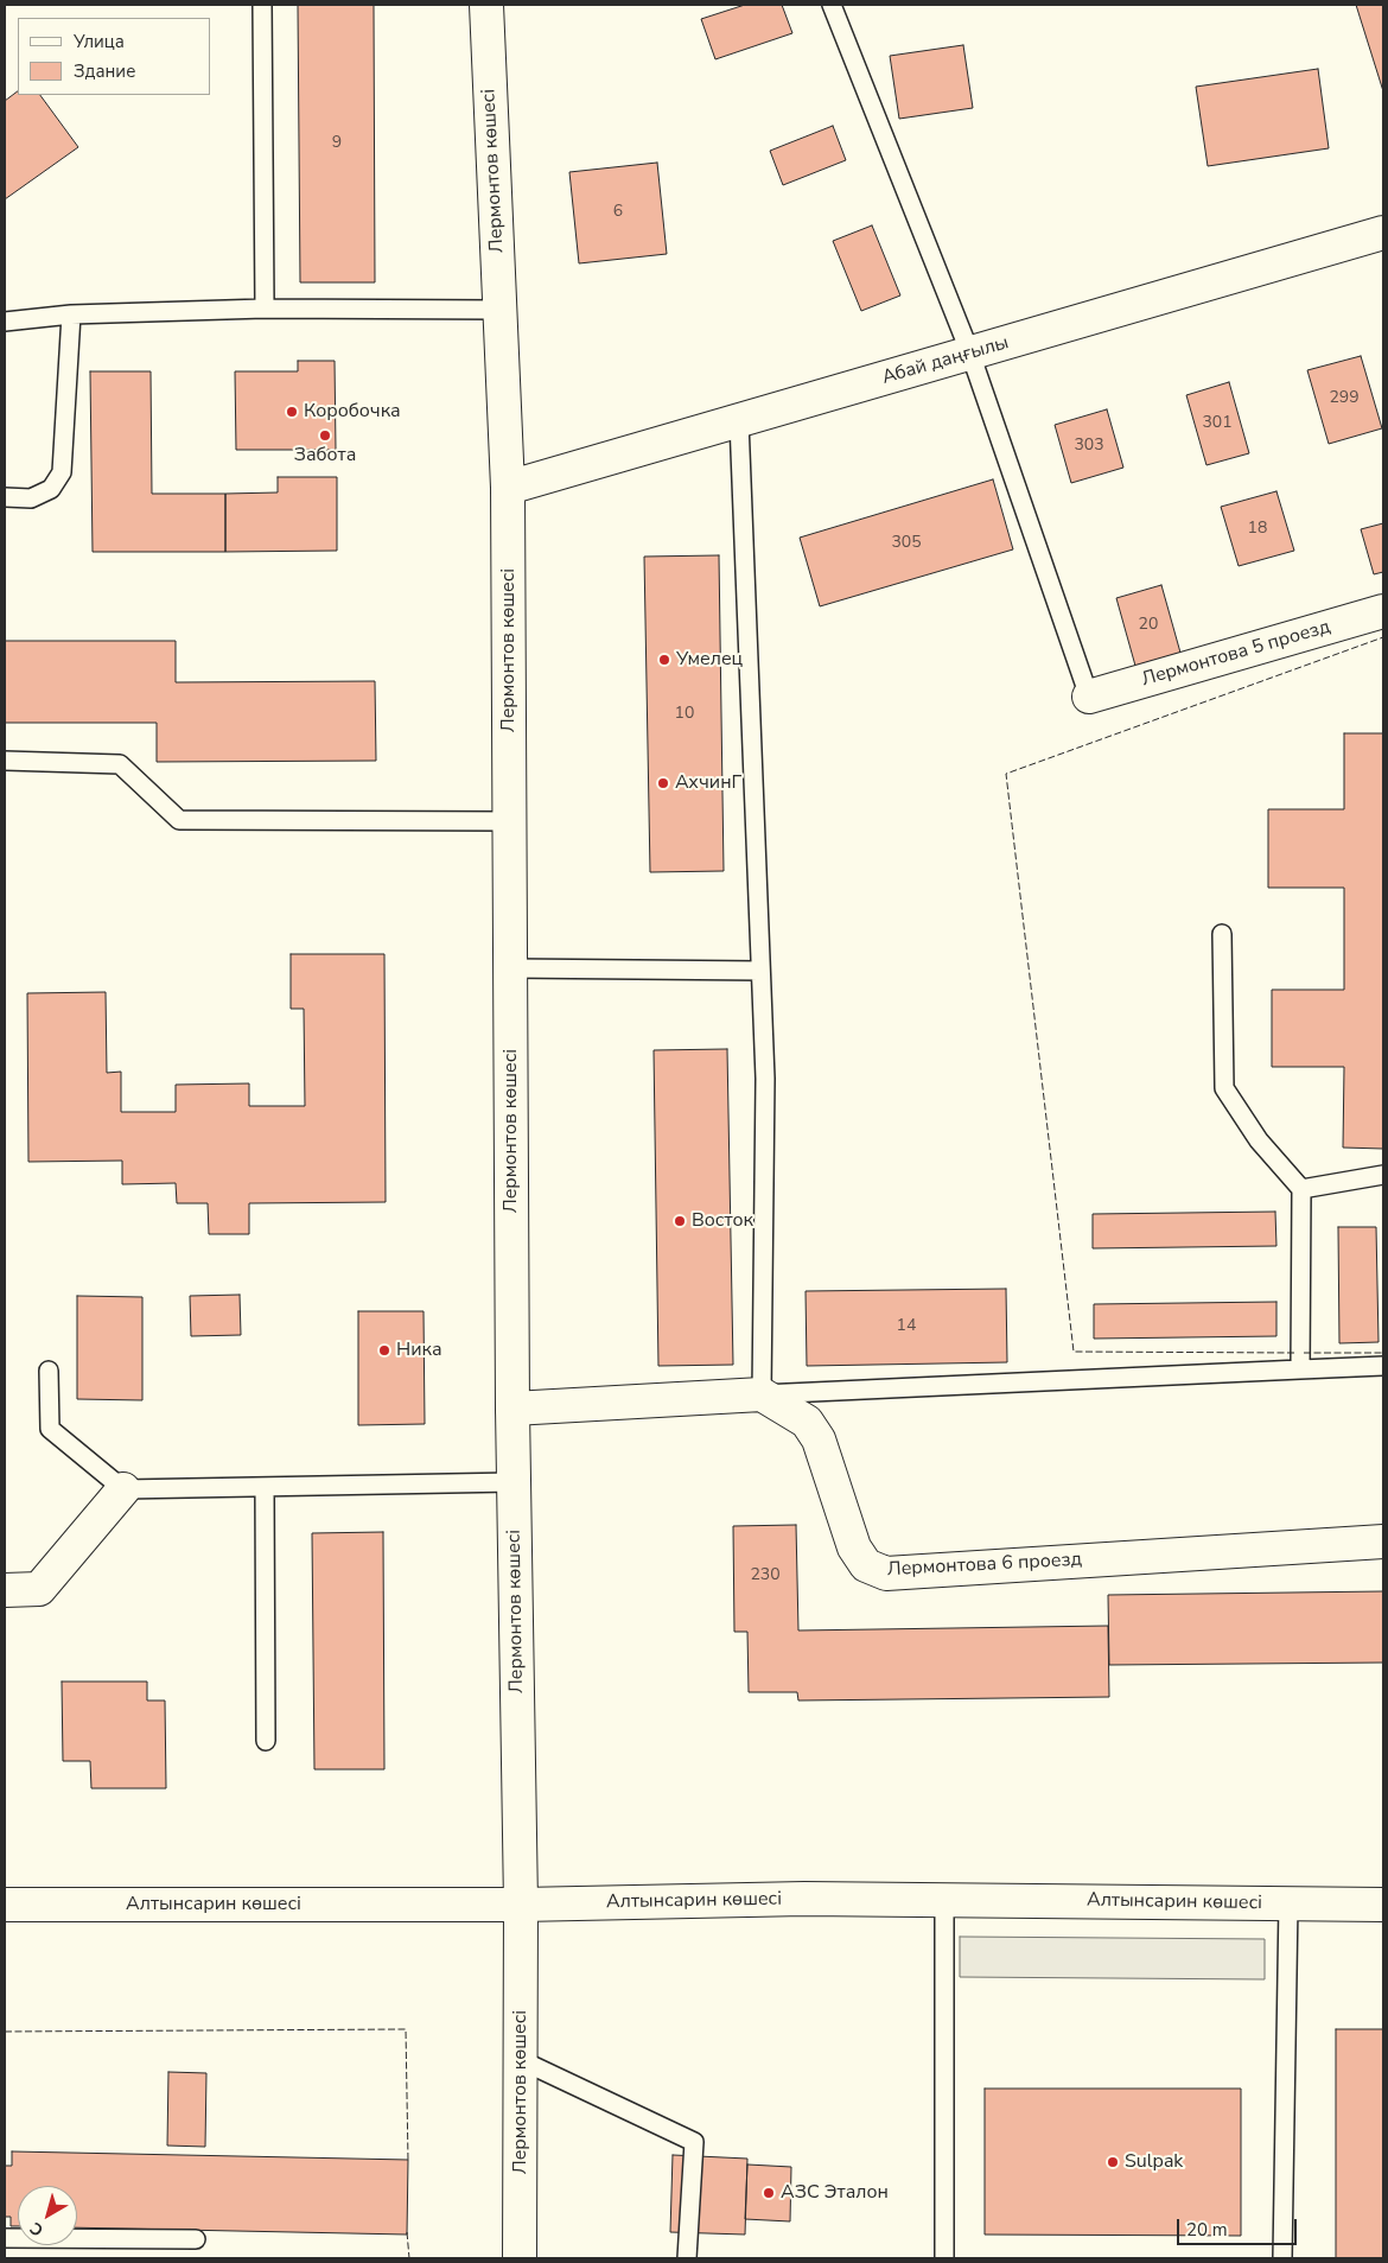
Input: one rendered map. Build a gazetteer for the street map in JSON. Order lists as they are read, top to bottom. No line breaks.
{"streets":{"street":["Лермонтов көшесі","Абай даңғылы","Лермонтова 5 проезд","Лермонтова 6 проезд","Алтынсарин көшесі"]},"crossings":[["Лермонтов көшесі","Абай даңғылы"],["Лермонтов көшесі","Алтынсарин көшесі"]],"places":["Коробочка","Забота","Умелец","АхчинГ","Восток","Ника","Sulpak","АЗС Эталон"],"house_numbers":["9","6","299","301","303","18","305","20","10","14","230"],"legend":["Улица","Здание"],"scale_bar":"20 m","north":"bottom left"}
